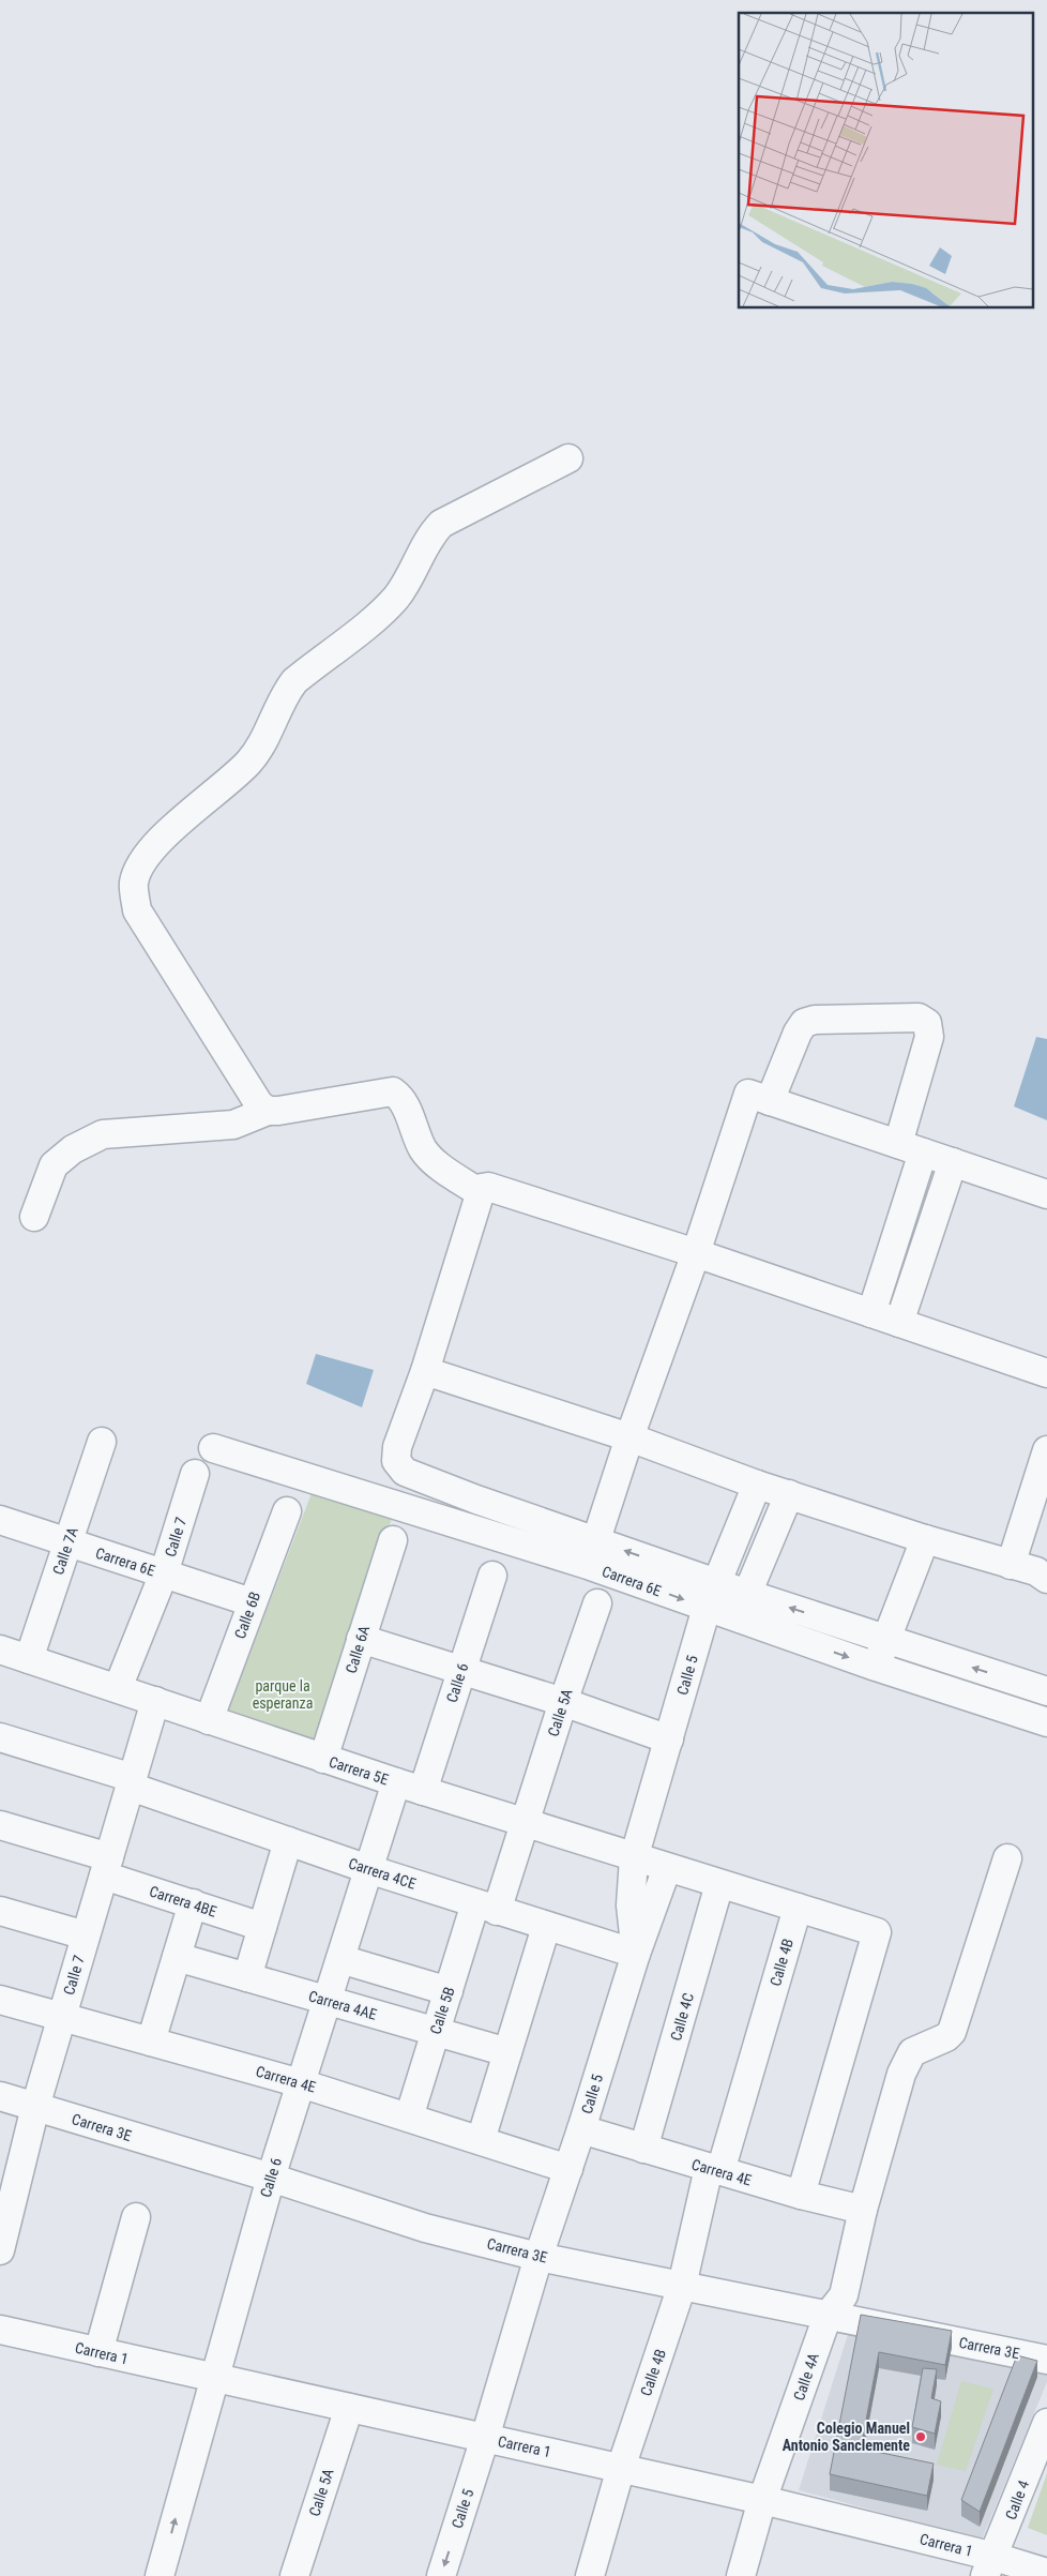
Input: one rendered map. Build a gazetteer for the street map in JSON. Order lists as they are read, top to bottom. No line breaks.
{"streets":{"street":["Calle 7","Calle 7A","Carrera 6E","Calle 6B","Calle 6A","Calle 5","Calle 6","Calle 5A","Carrera 5E","Carrera 4CE","Carrera 4BE","Calle 4B","Carrera 4AE","Calle 5B","Calle 4C","Carrera 4E","Carrera 3E","Carrera 1","Calle 4A","Calle 4"]},"crossings":[["Calle 7","Carrera 6E"],["Calle 7","Carrera 5E"],["Calle 7","Carrera 4CE"],["Calle 7","Carrera 4BE"],["Calle 7","Carrera 4E"],["Calle 7","Carrera 3E"],["Calle 7A","Carrera 6E"],["Calle 7A","Carrera 5E"],["Carrera 6E","Calle 6B"],["Carrera 6E","Calle 5"],["Calle 6B","Carrera 5E"],["Calle 6A","Carrera 5E"],["Calle 5","Carrera 5E"],["Calle 5","Carrera 4CE"],["Calle 5","Carrera 4E"],["Calle 5","Carrera 3E"],["Calle 5","Carrera 1"],["Calle 6","Carrera 5E"],["Calle 6","Carrera 4CE"],["Calle 6","Carrera 4AE"],["Calle 6","Carrera 4E"],["Calle 6","Carrera 3E"],["Calle 6","Carrera 1"],["Calle 5A","Carrera 5E"],["Calle 5A","Carrera 4CE"],["Calle 5A","Calle 5B"],["Calle 5A","Carrera 1"],["Carrera 5E","Calle 4B"],["Carrera 5E","Calle 4C"],["Carrera 5E","Carrera 4E"],["Carrera 4CE","Calle 5B"],["Calle 4B","Carrera 4E"],["Calle 4B","Carrera 3E"],["Calle 4B","Carrera 1"],["Carrera 4AE","Calle 5B"],["Calle 5B","Carrera 4E"],["Calle 4C","Carrera 4E"],["Carrera 4E","Calle 4A"],["Carrera 3E","Calle 4A"],["Carrera 1","Calle 4A"],["Carrera 1","Calle 4"]],"parks":["parque la esperanza"],"places":["Colegio Manuel Antonio Sanclemente"]}
